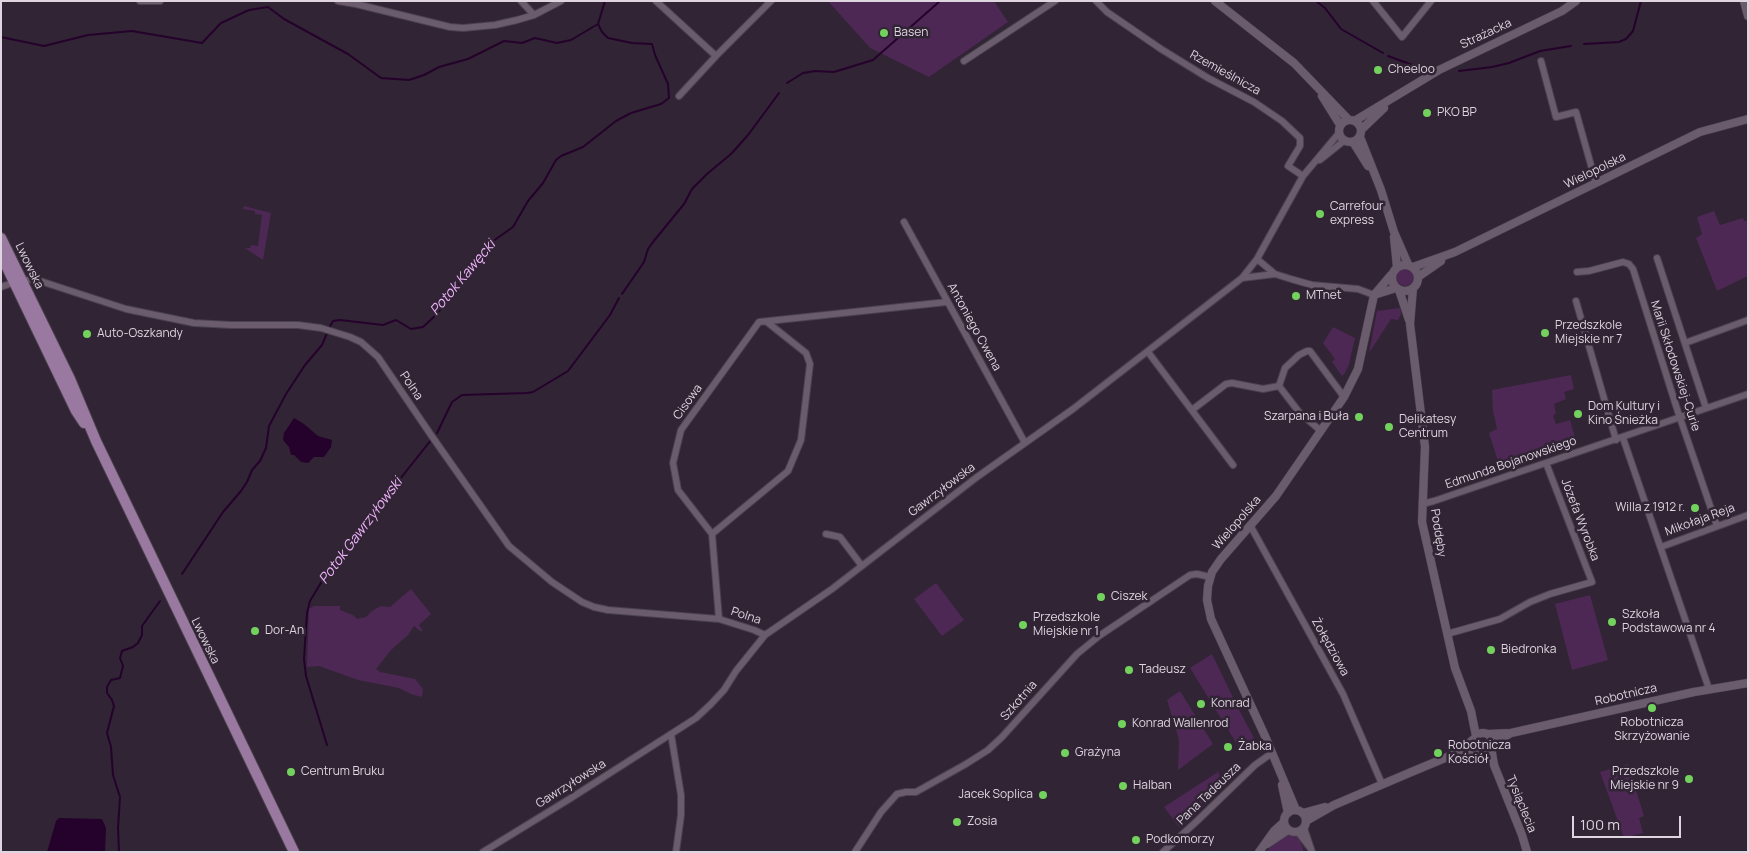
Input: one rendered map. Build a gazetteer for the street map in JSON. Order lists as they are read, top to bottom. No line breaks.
{"streets":{"main road":["Lwowska"],"street":["Strażacka","Rzemieślnicza","Wielopolska","Antoniego Cwena","Marii Skłodowskiej-Curie","Polna","Cisowa","Edmunda Bojanowskiego","Gawrzyłowska","Józefa Wyrobka","Mikołaja Reja","Poddęby","Żołędziowa","Robotnicza","Szkotnia","Pana Tadeusza","Tysiąclecia"]},"crossings":[["Strażacka","Rzemieślnicza"],["Strażacka","Gawrzyłowska"],["Wielopolska","Poddęby"],["Wielopolska","Żołędziowa"],["Wielopolska","Szkotnia"],["Wielopolska","Pana Tadeusza"],["Lwowska","Polna"],["Antoniego Cwena","Gawrzyłowska"],["Marii Skłodowskiej-Curie","Edmunda Bojanowskiego"],["Marii Skłodowskiej-Curie","Mikołaja Reja"],["Polna","Cisowa"],["Polna","Gawrzyłowska"],["Edmunda Bojanowskiego","Józefa Wyrobka"],["Edmunda Bojanowskiego","Poddęby"],["Józefa Wyrobka","Poddęby"],["Poddęby","Robotnicza"],["Poddęby","Tysiąclecia"],["Robotnicza","Tysiąclecia"]],"water":["Potok Kawęcki","Potok Gawrzyłowski"],"places":["Basen","Cheeloo","PKO BP","Carrefour express","MTnet","Przedszkole Miejskie nr 7","Auto-Oszkandy","Dom Kultury i Kino Śnieżka","Szarpana i Buła","Delikatesy Centrum","Willa z 1912 r.","Ciszek","Szkoła Podstawowa nr 4","Przedszkole Miejskie nr 1","Dor-An","Biedronka","Tadeusz","Konrad","Robotnicza Skrzyżowanie","Konrad Wallenrod","Żabka","Grażyna","Robotnicza Kościół","Centrum Bruku","Przedszkole Miejskie nr 9","Halban","Jacek Soplica","Zosia","Podkomorzy"],"scale_bar":"100 m"}
